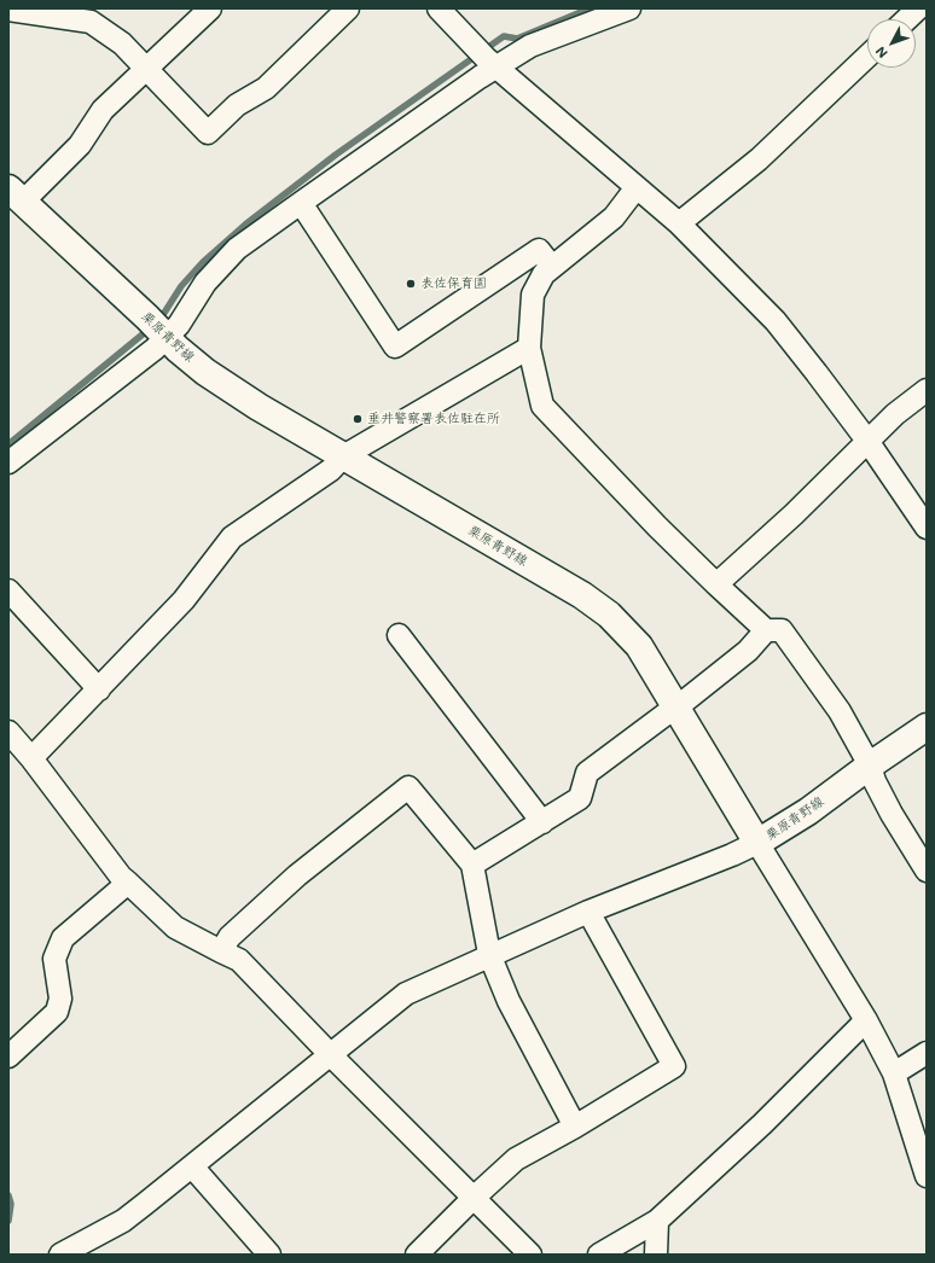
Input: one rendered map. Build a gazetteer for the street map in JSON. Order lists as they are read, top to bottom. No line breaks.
{"streets":{"main road":["栗原青野線"]},"places":["表佐保育園","垂井警察署表佐駐在所"],"north":"bottom left"}
